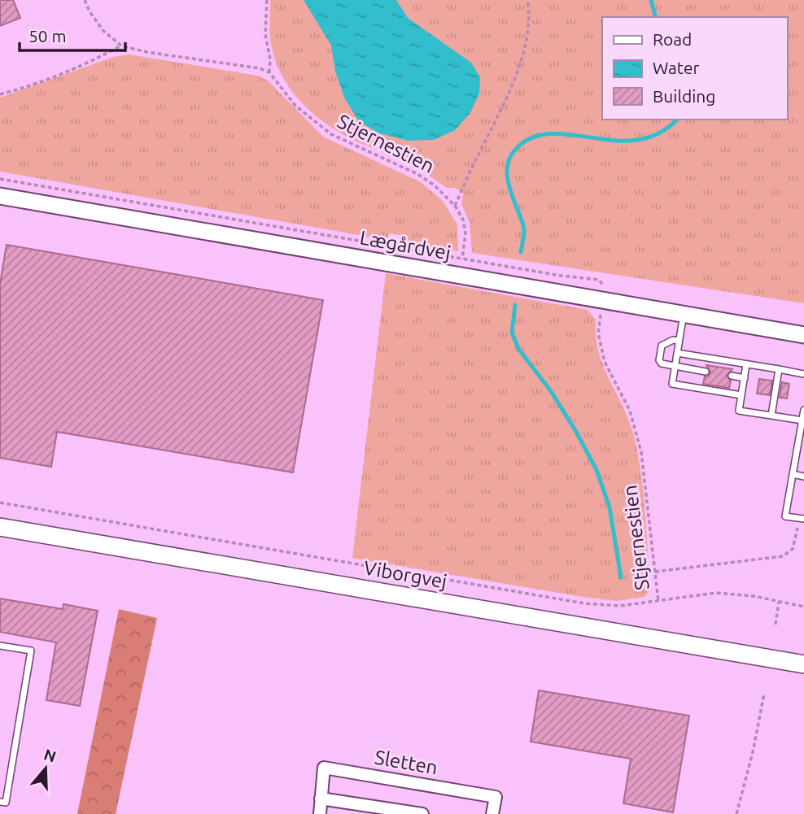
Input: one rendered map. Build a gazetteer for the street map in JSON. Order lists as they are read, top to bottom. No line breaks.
{"streets":{"main road":["Viborgvej"],"street":["Lægårdvej","Sletten"],"path":["Stjernestien"]},"crossings":[["Stjernestien","Lægårdvej"]],"legend":["Road","Water","Building"],"scale_bar":"50 m","north":"top"}
